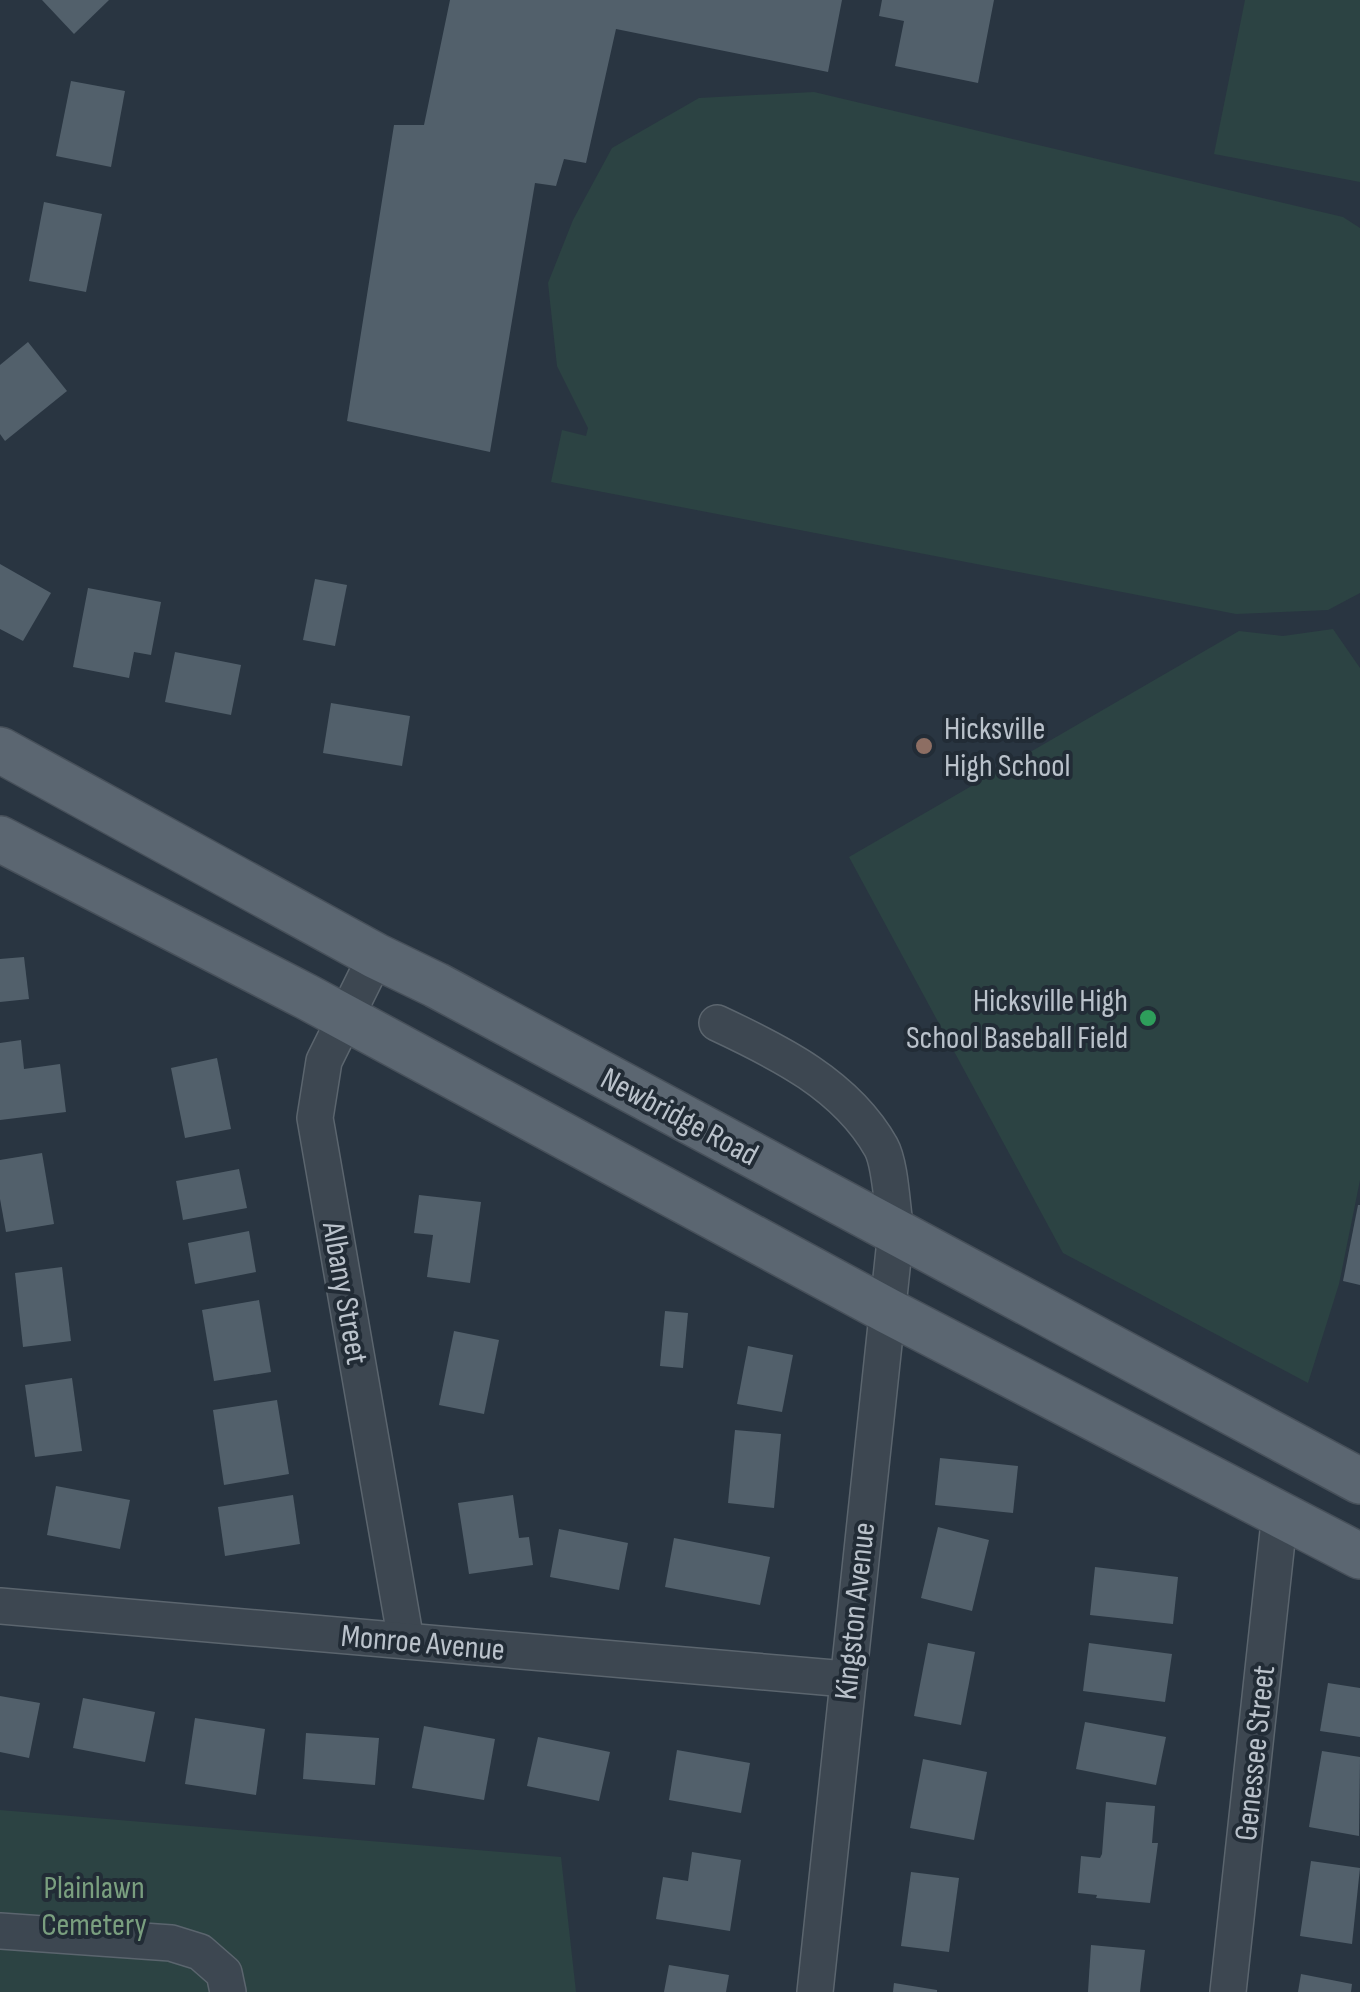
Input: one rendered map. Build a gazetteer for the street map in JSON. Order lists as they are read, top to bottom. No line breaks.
{"streets":{"main road":["Newbridge Road"],"street":["Albany Street","Kingston Avenue","Monroe Avenue","Genessee Street"]},"crossings":[["Newbridge Road","Albany Street"],["Newbridge Road","Kingston Avenue"],["Albany Street","Monroe Avenue"],["Kingston Avenue","Monroe Avenue"]],"parks":["Plainlawn Cemetery"],"places":["Hicksville High School","Hicksville High School Baseball Field"]}
